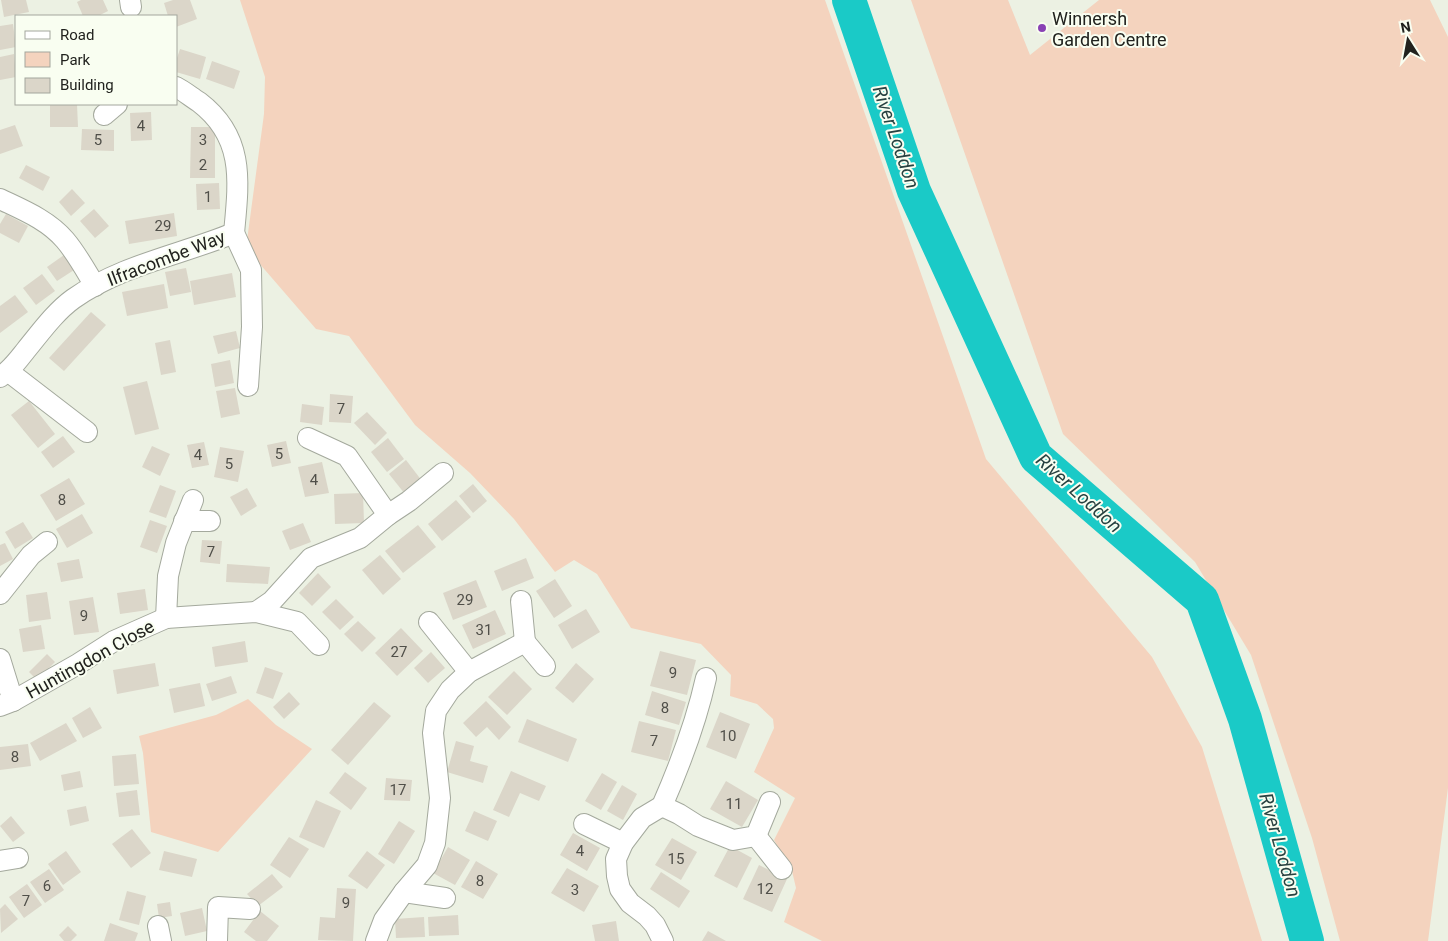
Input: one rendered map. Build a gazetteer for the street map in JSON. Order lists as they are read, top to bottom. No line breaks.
{"streets":{"street":["Ilfracombe Way","Huntingdon Close"]},"water":["River Loddon"],"places":["Winnersh Garden Centre"],"house_numbers":["4","5","3","2","1","29","7","5","4","5","4","8","7","29","9","31","27","9","8","10","7","8","17","11","4","15","8","6","12","3","7","9"],"legend":["Road","Park","Building"],"north":"top"}
